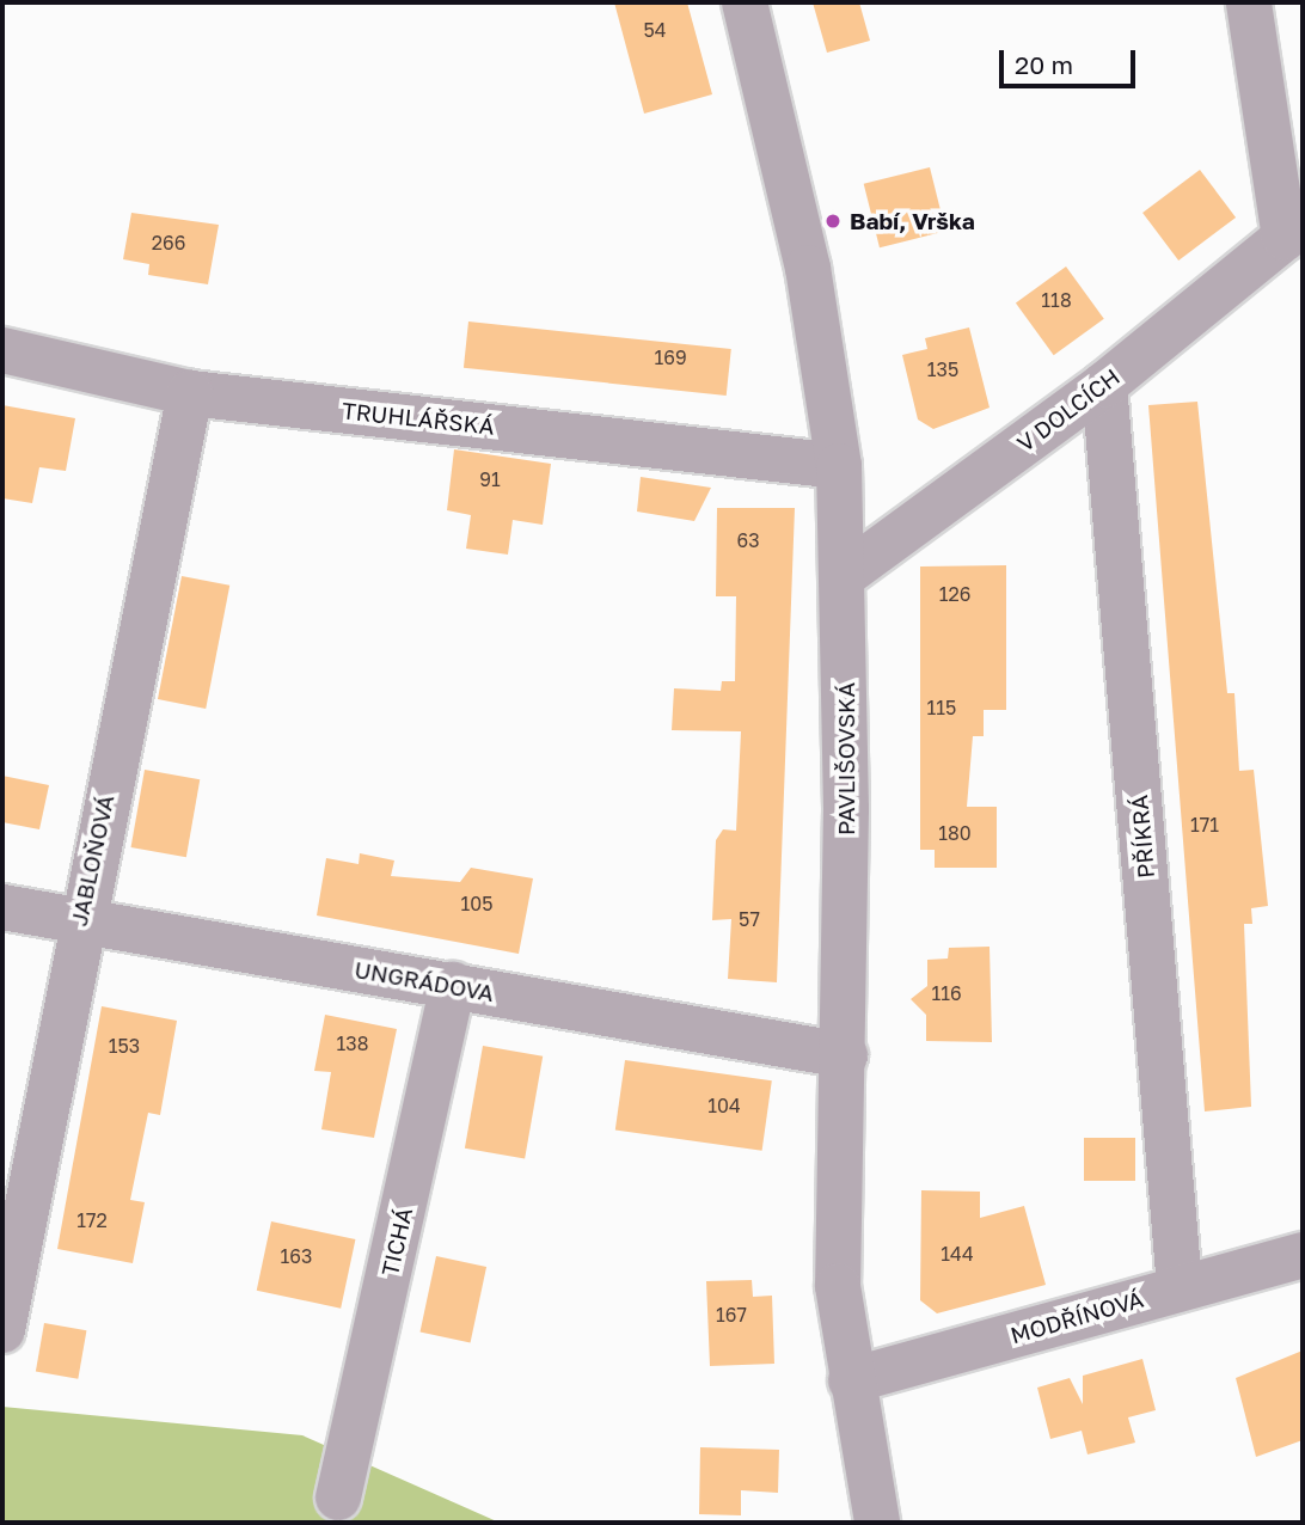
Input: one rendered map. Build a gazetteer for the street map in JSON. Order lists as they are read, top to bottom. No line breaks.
{"streets":{"street":["V DOLCÍCH","TRUHLÁŘSKÁ","PAVLIŠOVSKÁ","PŘÍKRÁ","JABLOŇOVÁ","UNGRÁDOVA","TICHÁ","MODŘÍNOVÁ"]},"crossings":[["V DOLCÍCH","PAVLIŠOVSKÁ"],["V DOLCÍCH","PŘÍKRÁ"],["TRUHLÁŘSKÁ","PAVLIŠOVSKÁ"],["TRUHLÁŘSKÁ","JABLOŇOVÁ"],["PAVLIŠOVSKÁ","UNGRÁDOVA"],["PAVLIŠOVSKÁ","MODŘÍNOVÁ"],["PŘÍKRÁ","MODŘÍNOVÁ"],["JABLOŇOVÁ","UNGRÁDOVA"],["UNGRÁDOVA","TICHÁ"]],"places":["Babí, Vrška"],"house_numbers":["54","266","118","169","135","91","63","126","115","171","180","105","57","116","138","153","104","172","144","163","167"],"scale_bar":"20 m"}
